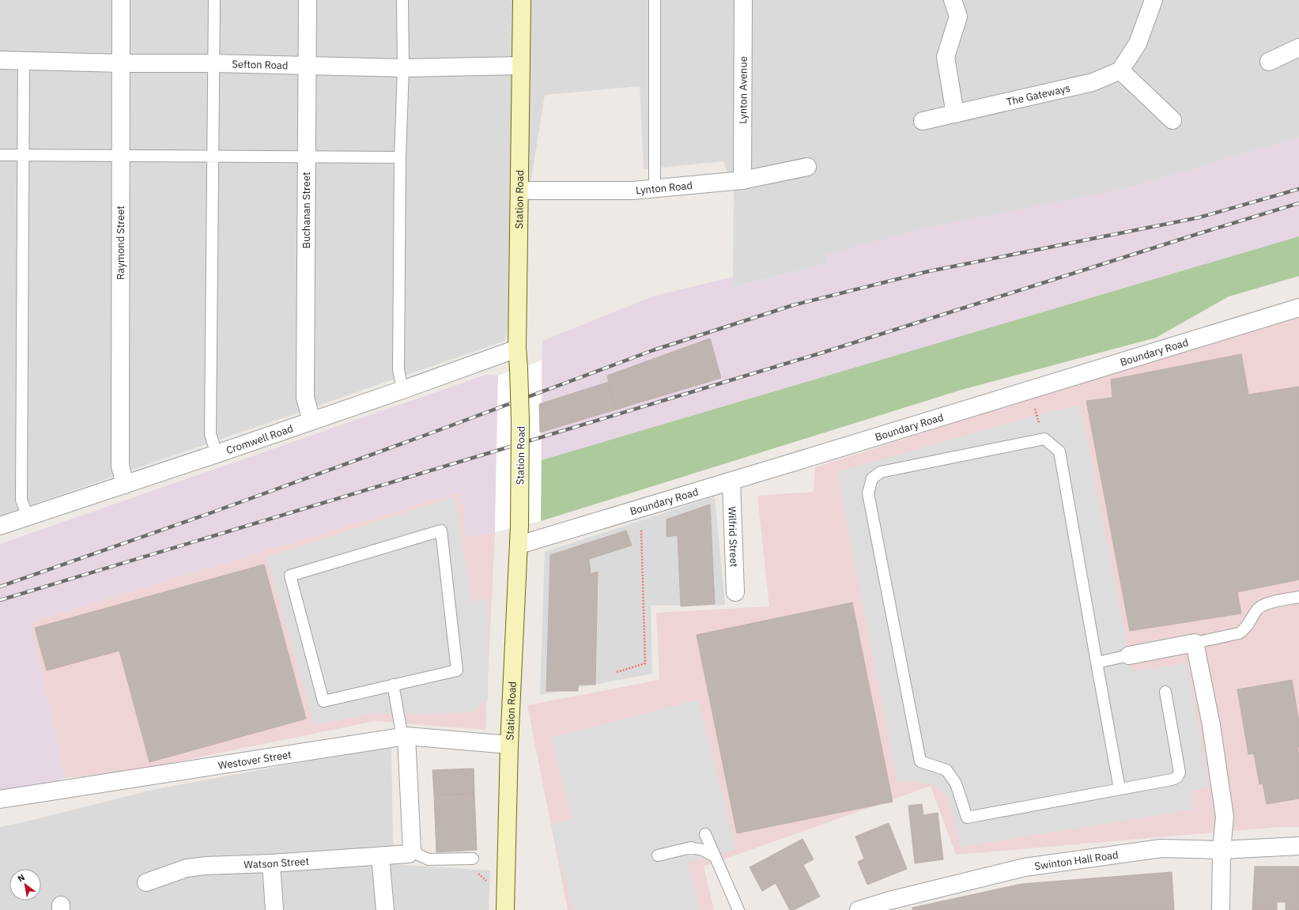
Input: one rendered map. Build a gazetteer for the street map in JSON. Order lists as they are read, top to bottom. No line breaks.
{"streets":{"main road":["Station Road"],"street":["Sefton Road","Lynton Avenue","The Gateways","Lynton Road","Buchanan Street","Raymond Street","Boundary Road","Cromwell Road","Wilfrid Street","Westover Street","Swinton Hall Road","Watson Street"]},"crossings":[["Sefton Road","Station Road"],["Sefton Road","Buchanan Street"],["Sefton Road","Raymond Street"],["Lynton Avenue","Lynton Road"],["Lynton Road","Station Road"],["Station Road","Boundary Road"],["Station Road","Cromwell Road"],["Station Road","Westover Street"],["Buchanan Street","Cromwell Road"],["Raymond Street","Cromwell Road"],["Boundary Road","Wilfrid Street"]],"north":"top left"}
